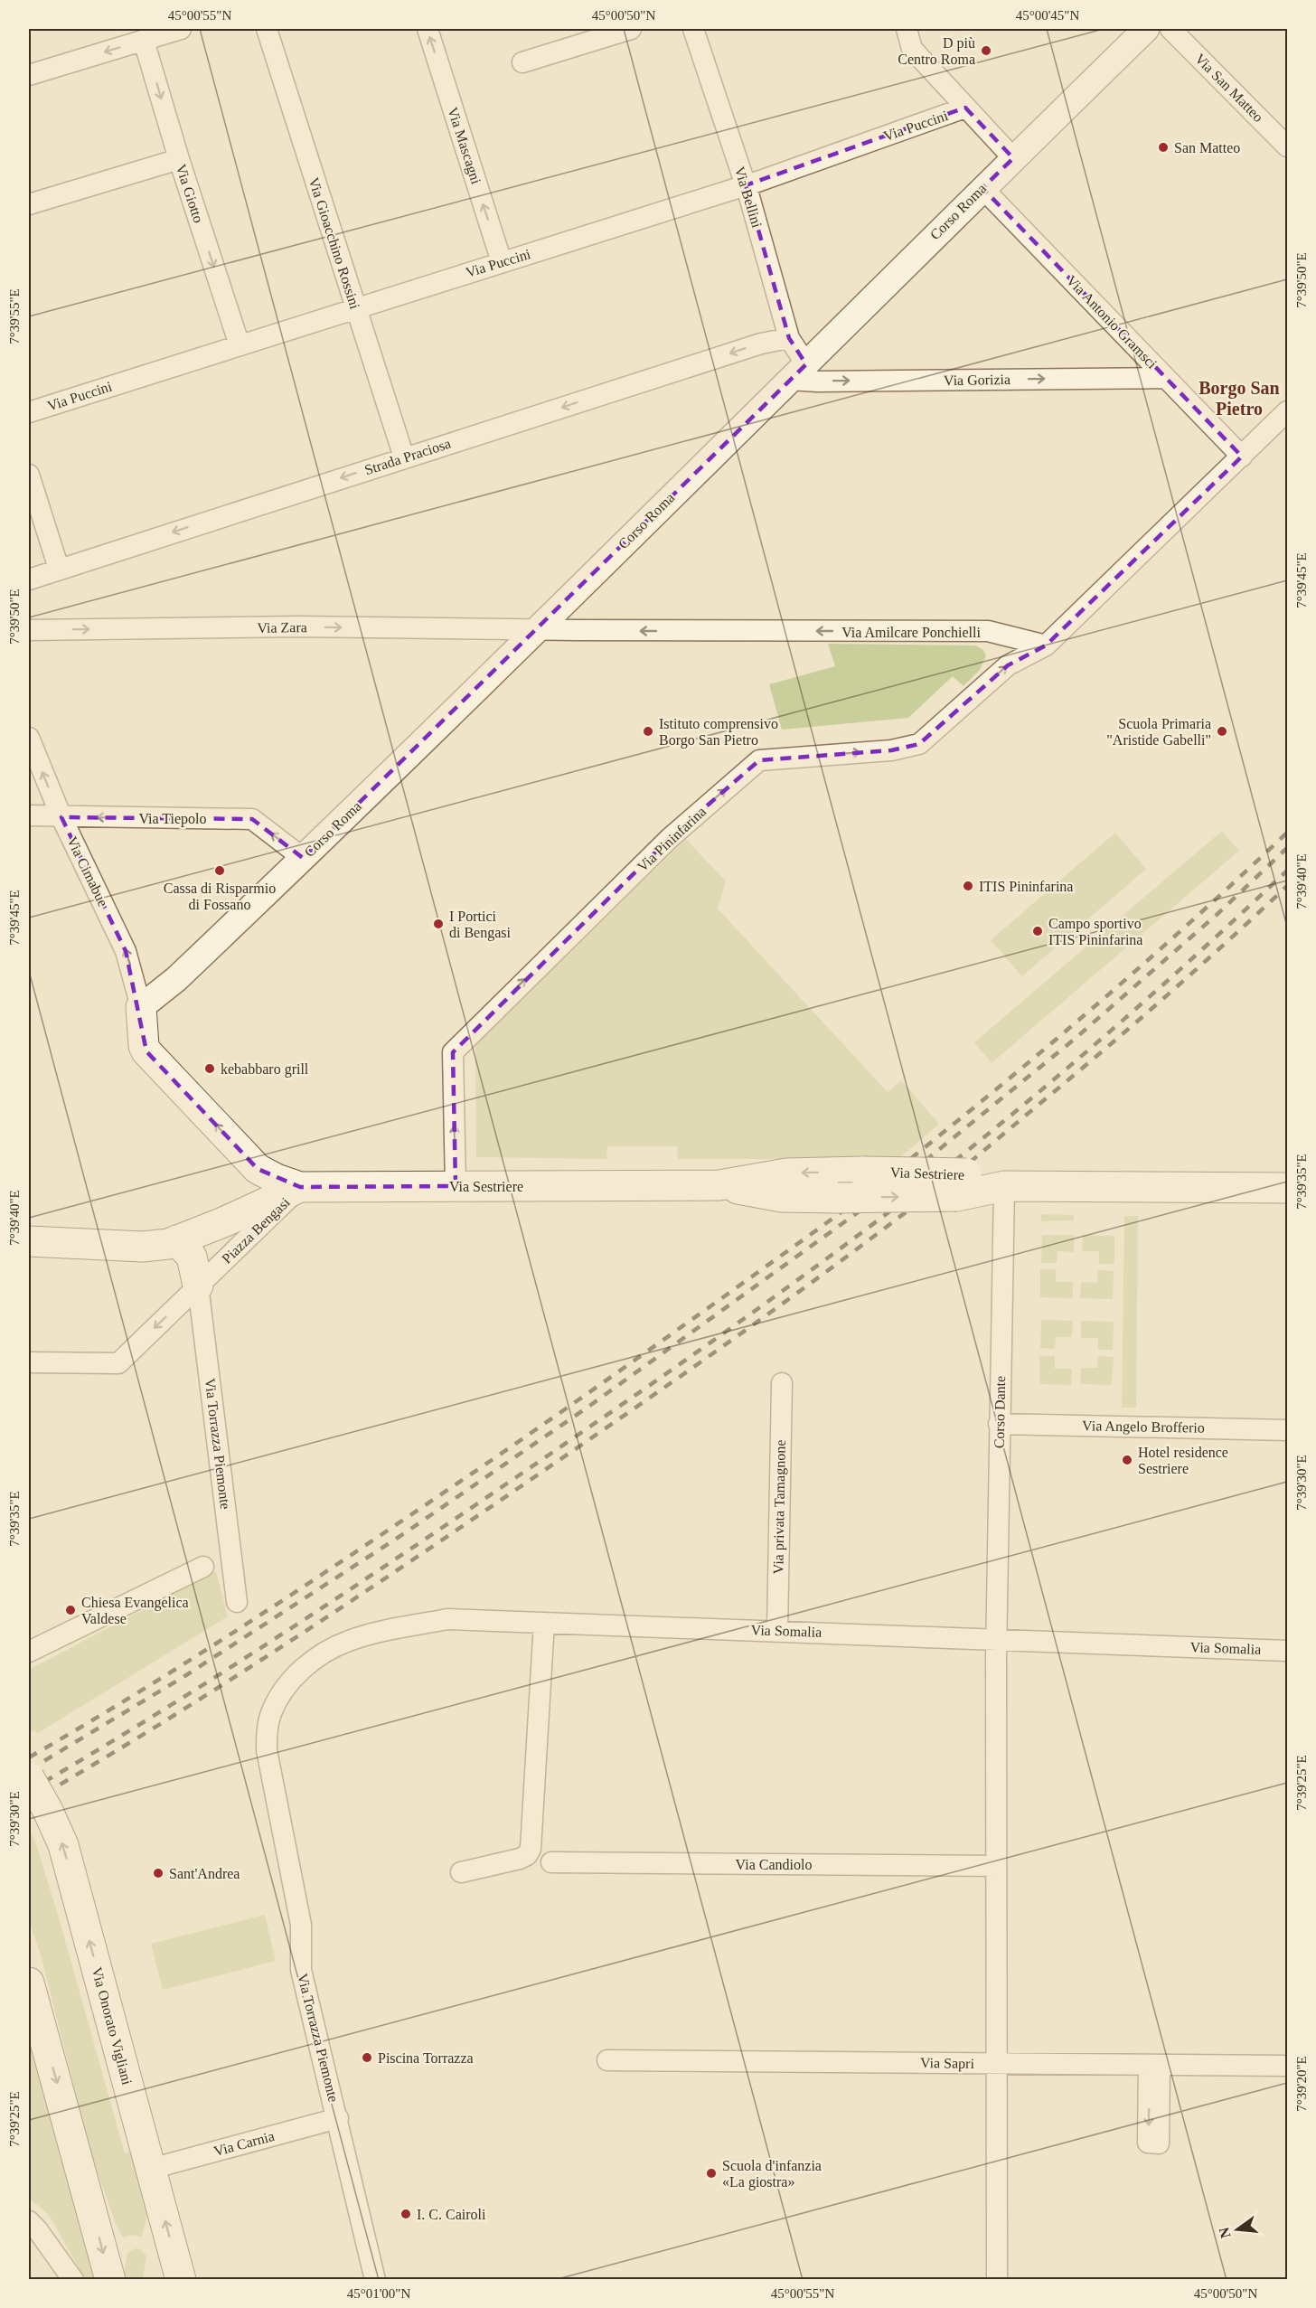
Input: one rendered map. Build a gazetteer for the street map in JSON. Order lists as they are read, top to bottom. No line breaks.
{"streets":{"main road":["Via Sestriere","Piazza Bengasi","Via Onorato Vigliani"],"street":["Via San Matteo","Via Puccini","Via Mascagni","Via Giotto","Via Bellini","Corso Roma","Via Gioacchino Rossini","Via Antonio Gramsci","Via Gorizia","Strada Praciosa","Via Zara","Via Amilcare Ponchielli","Via Tiepolo","Via Pininfarina","Via Cimabue","Corso Dante","Via Angelo Brofferio","Via Torrazza Piemonte","Via privata Tamagnone","Via Somalia","Via Candiolo","Via Sapri","Via Carnia"]},"crossings":[["Via Puccini","Via Mascagni"],["Via Puccini","Via Giotto"],["Via Puccini","Via Bellini"],["Via Puccini","Via Gioacchino Rossini"],["Via Bellini","Corso Roma"],["Via Bellini","Via Gorizia"],["Via Bellini","Strada Praciosa"],["Corso Roma","Via Antonio Gramsci"],["Corso Roma","Via Gorizia"],["Corso Roma","Via Zara"],["Corso Roma","Via Amilcare Ponchielli"],["Corso Roma","Via Tiepolo"],["Corso Roma","Via Cimabue"],["Corso Roma","Via Sestriere"],["Via Gioacchino Rossini","Strada Praciosa"],["Via Antonio Gramsci","Via Gorizia"],["Via Zara","Via Amilcare Ponchielli"],["Via Amilcare Ponchielli","Via Pininfarina"],["Via Tiepolo","Via Cimabue"],["Via Pininfarina","Via Sestriere"],["Via Cimabue","Via Sestriere"],["Via Sestriere","Piazza Bengasi"],["Via Sestriere","Corso Dante"],["Piazza Bengasi","Via Torrazza Piemonte"],["Corso Dante","Via Angelo Brofferio"],["Corso Dante","Via Somalia"],["Via Torrazza Piemonte","Via Somalia"],["Via Torrazza Piemonte","Via Carnia"],["Via privata Tamagnone","Via Somalia"],["Via Onorato Vigliani","Via Carnia"]],"one_way":["Via Mascagni","Via Giotto","Via Gorizia","Strada Praciosa","Via Zara","Via Amilcare Ponchielli","Via Tiepolo","Via Pininfarina","Via Cimabue"],"districts":["Borgo San Pietro"],"places":["D più Centro Roma","San Matteo","Istituto comprensivo Borgo San Pietro","Scuola Primaria \"Aristide Gabelli\"","Cassa di Risparmio di Fossano","ITIS Pininfarina","I Portici di Bengasi","Campo sportivo ITIS Pininfarina","kebabbaro grill","Hotel residence Sestriere","Chiesa Evangelica Valdese","Sant'Andrea","Piscina Torrazza","Scuola d'infanzia «La giostra»","I. C. Cairoli"],"north":"left","coordinates":["45°00'55\"N","45°00'50\"N","45°00'45\"N","7°39'50\"E","7°39'55\"E","7°39'45\"E","7°39'40\"E","7°39'35\"E","7°39'30\"E","7°39'25\"E","7°39'20\"E","45°01'00\"N"]}
